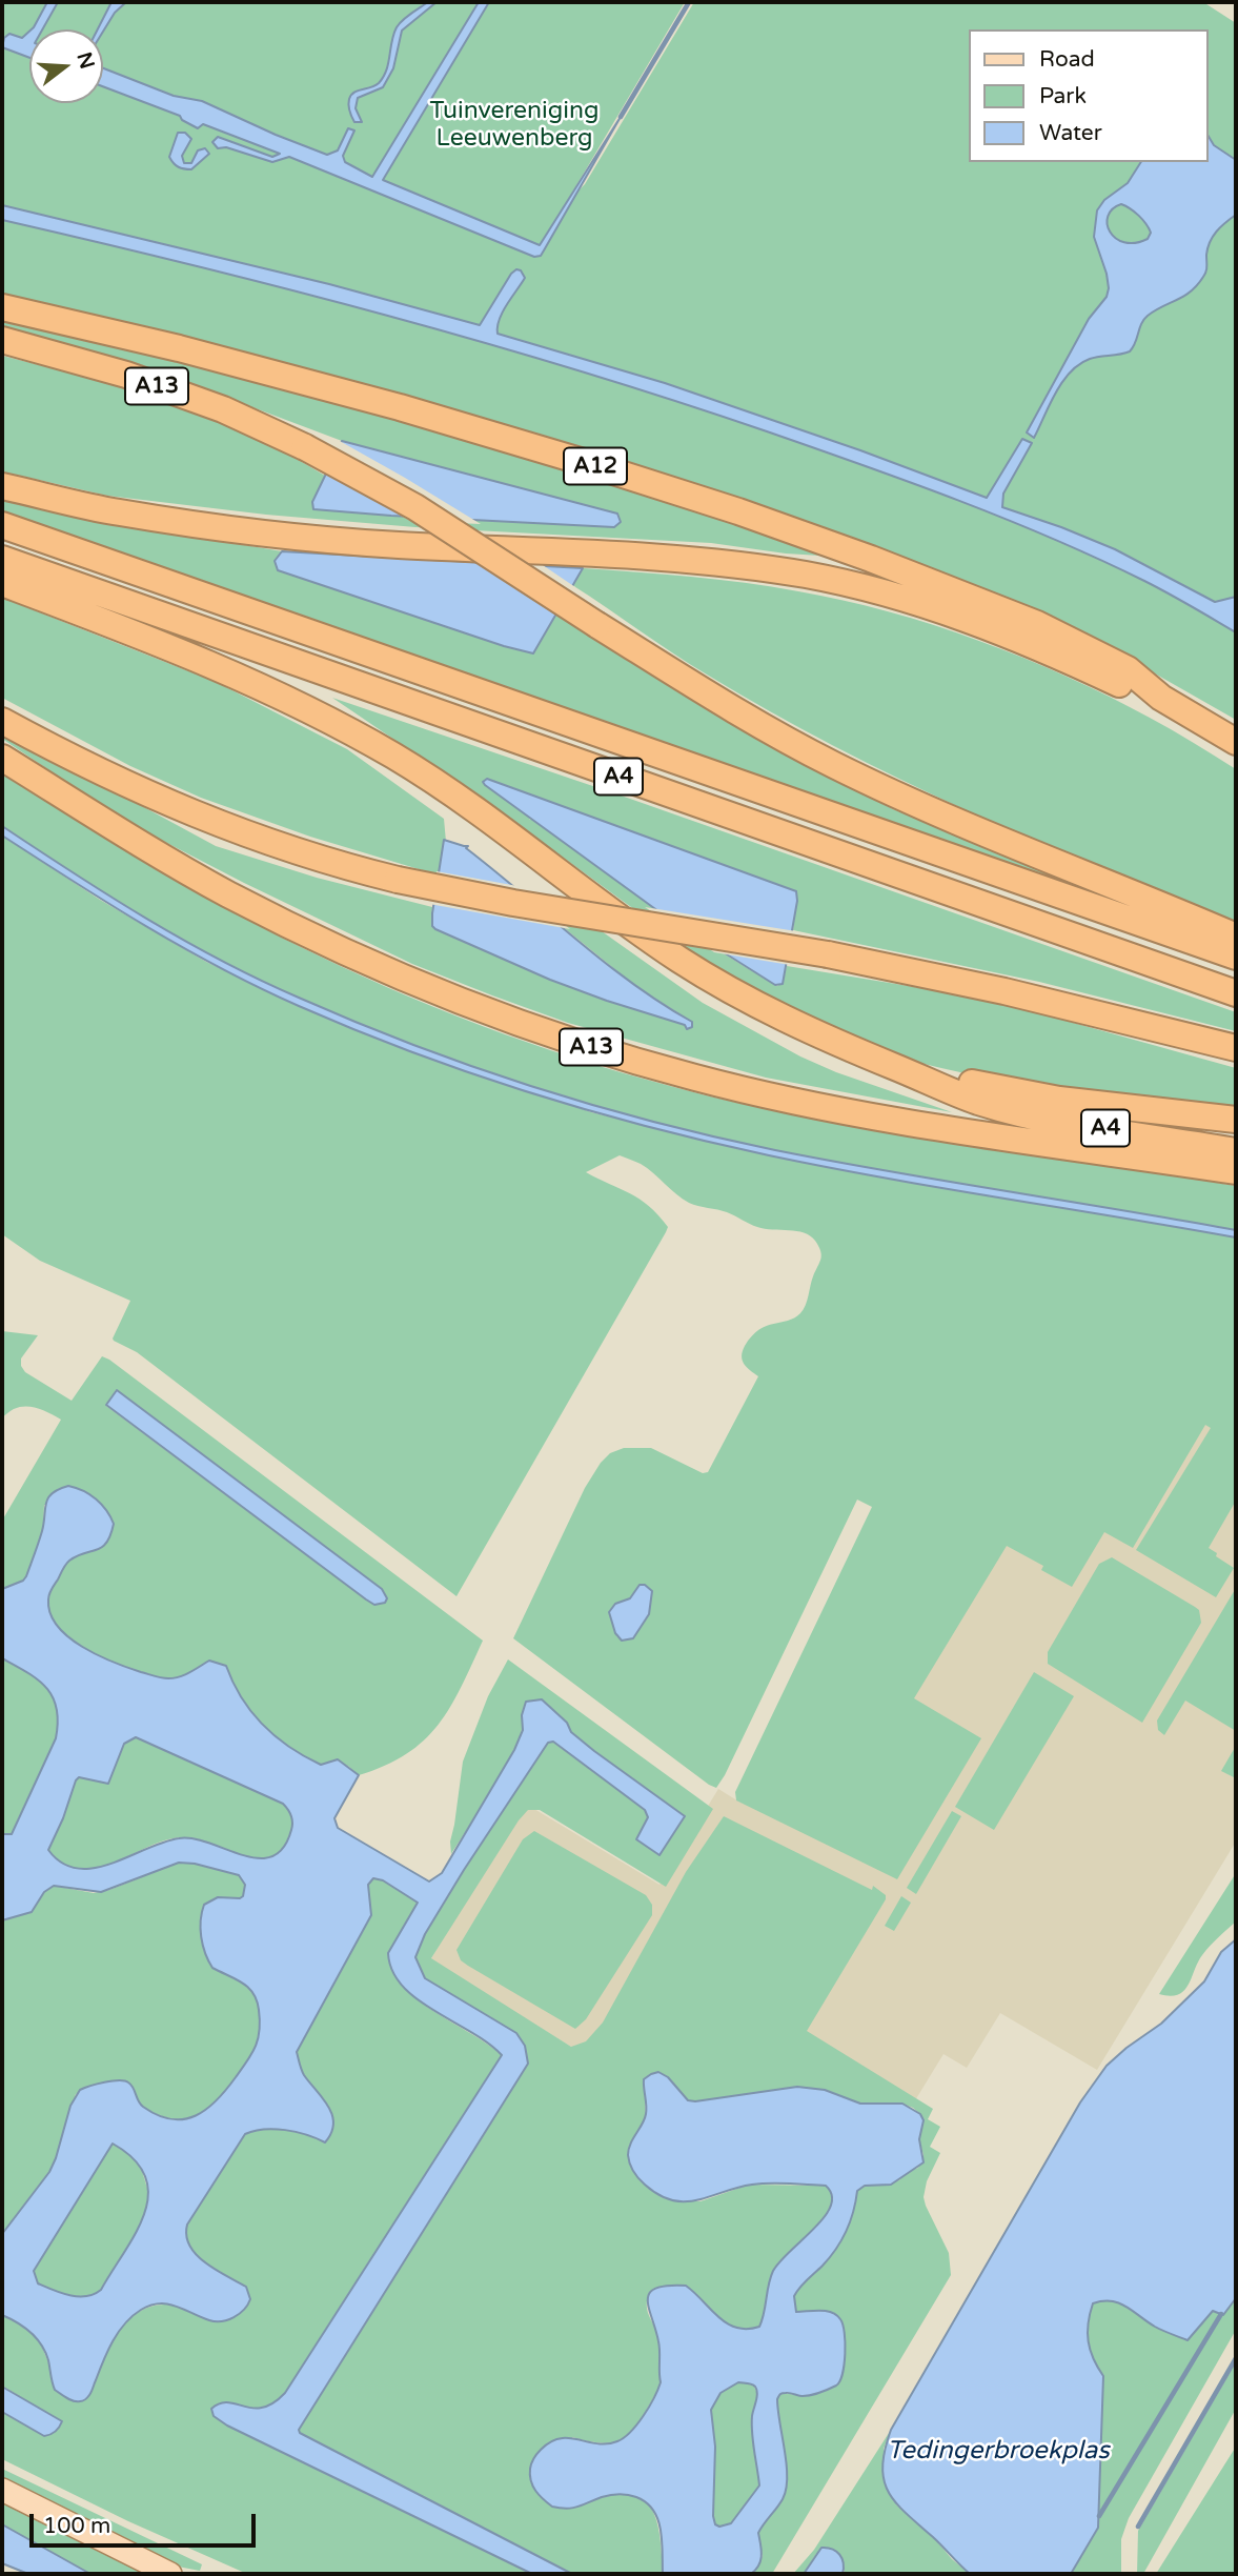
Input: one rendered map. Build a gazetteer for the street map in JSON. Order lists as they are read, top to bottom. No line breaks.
{"streets":{"highway":["A13","A12","A4"]},"water":["Tedingerbroekplas"],"parks":["Tuinvereniging Leeuwenberg"],"legend":["Road","Park","Water"],"scale_bar":"100 m","north":"right"}
